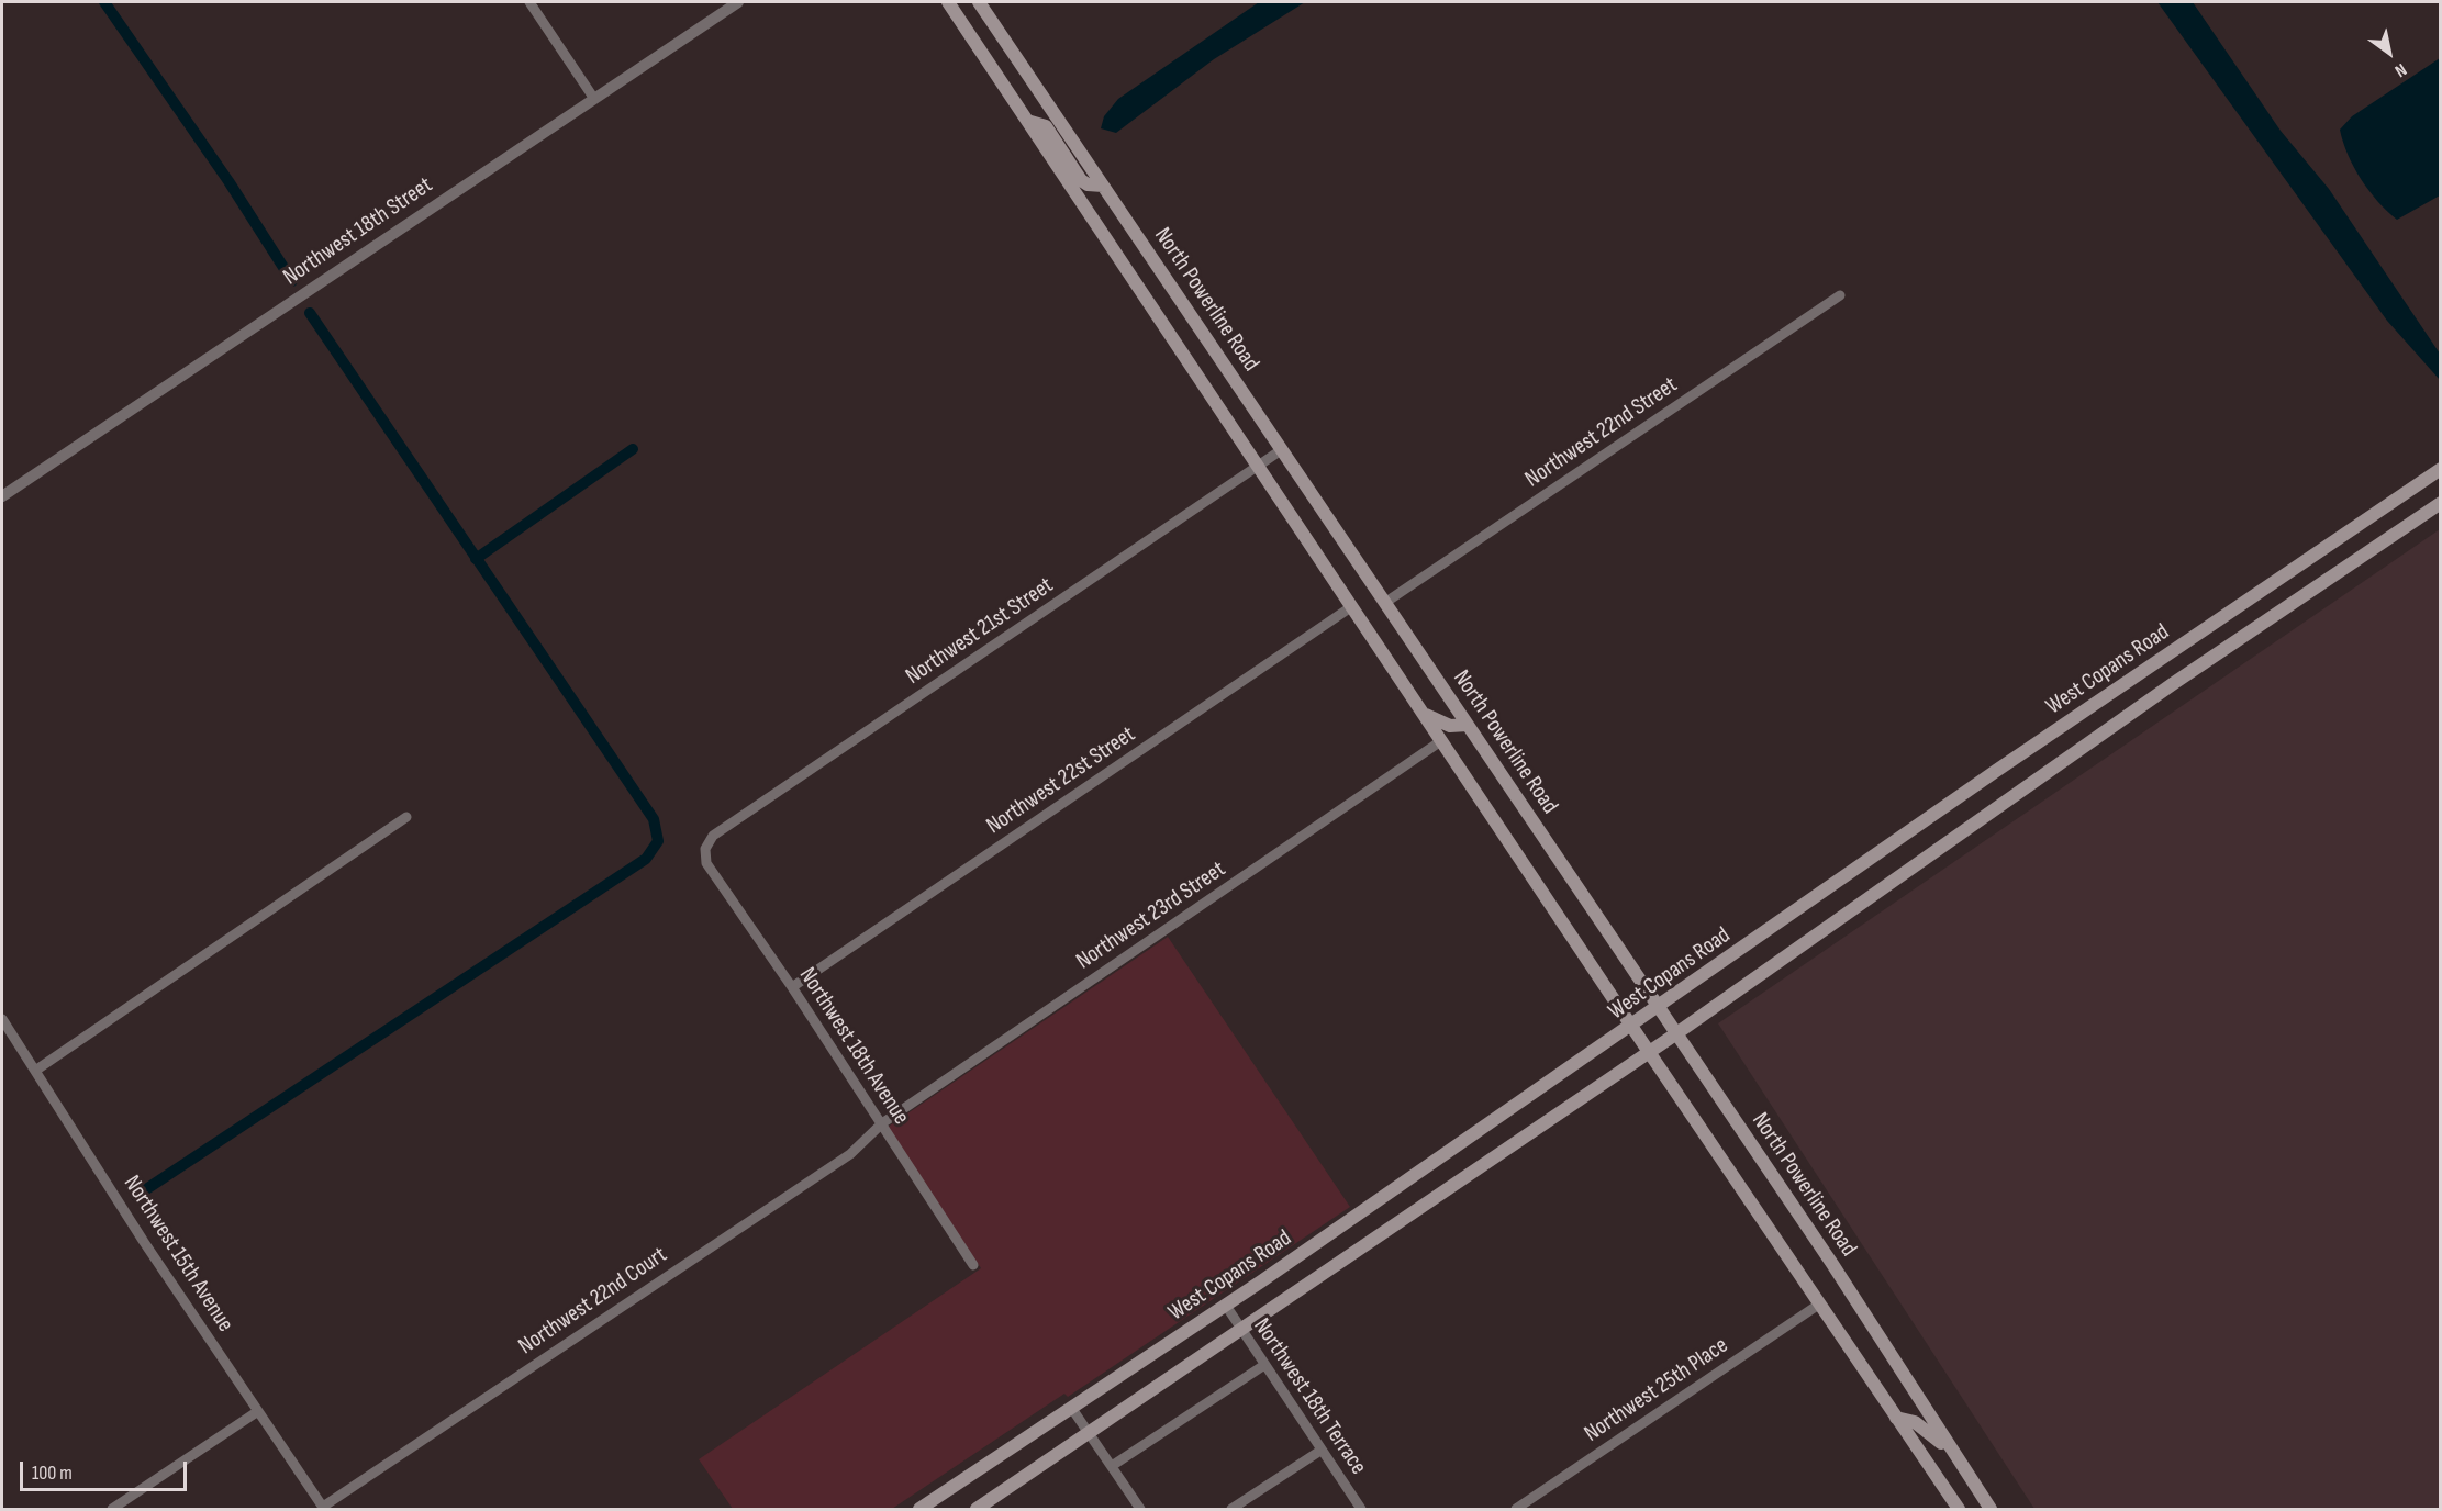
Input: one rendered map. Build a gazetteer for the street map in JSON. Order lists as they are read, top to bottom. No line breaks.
{"streets":{"main road":["North Powerline Road","West Copans Road"],"street":["Northwest 18th Street","Northwest 22nd Street","Northwest 21st Street","Northwest 22st Street","Northwest 23rd Street","Northwest 18th Avenue","Northwest 15th Avenue","Northwest 22nd Court","Northwest 25th Place","Northwest 18th Terrace"]},"crossings":[["North Powerline Road","Northwest 22nd Street"],["North Powerline Road","Northwest 21st Street"],["North Powerline Road","West Copans Road"],["Northwest 21st Street","Northwest 18th Avenue"],["West Copans Road","Northwest 18th Terrace"],["Northwest 22st Street","Northwest 18th Avenue"],["Northwest 23rd Street","Northwest 18th Avenue"],["Northwest 23rd Street","Northwest 22nd Court"],["Northwest 18th Avenue","Northwest 22nd Court"],["Northwest 15th Avenue","Northwest 22nd Court"]],"scale_bar":"100 m","north":"bottom right"}
